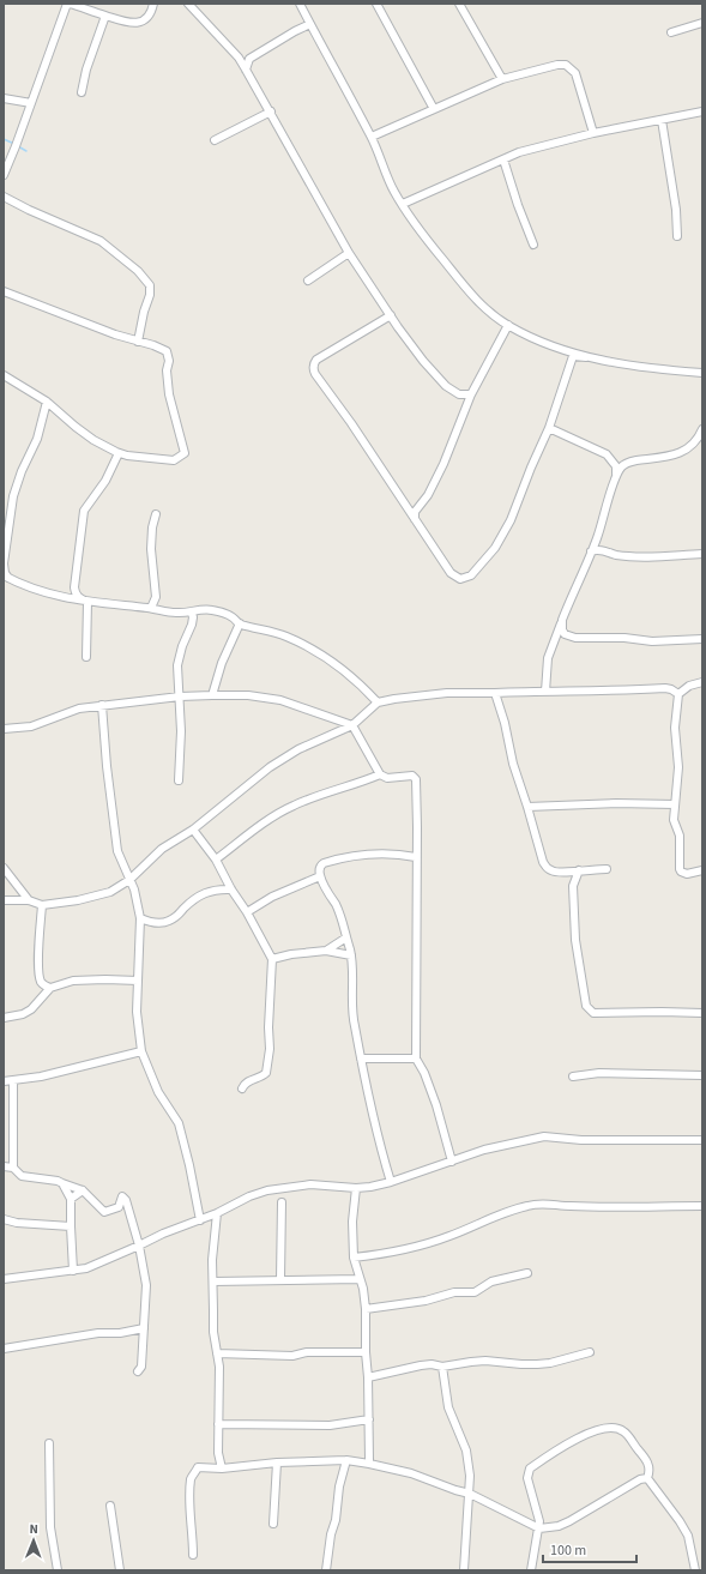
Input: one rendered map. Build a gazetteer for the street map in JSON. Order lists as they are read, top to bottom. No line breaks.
{"scale_bar":"100 m","north":"top"}
